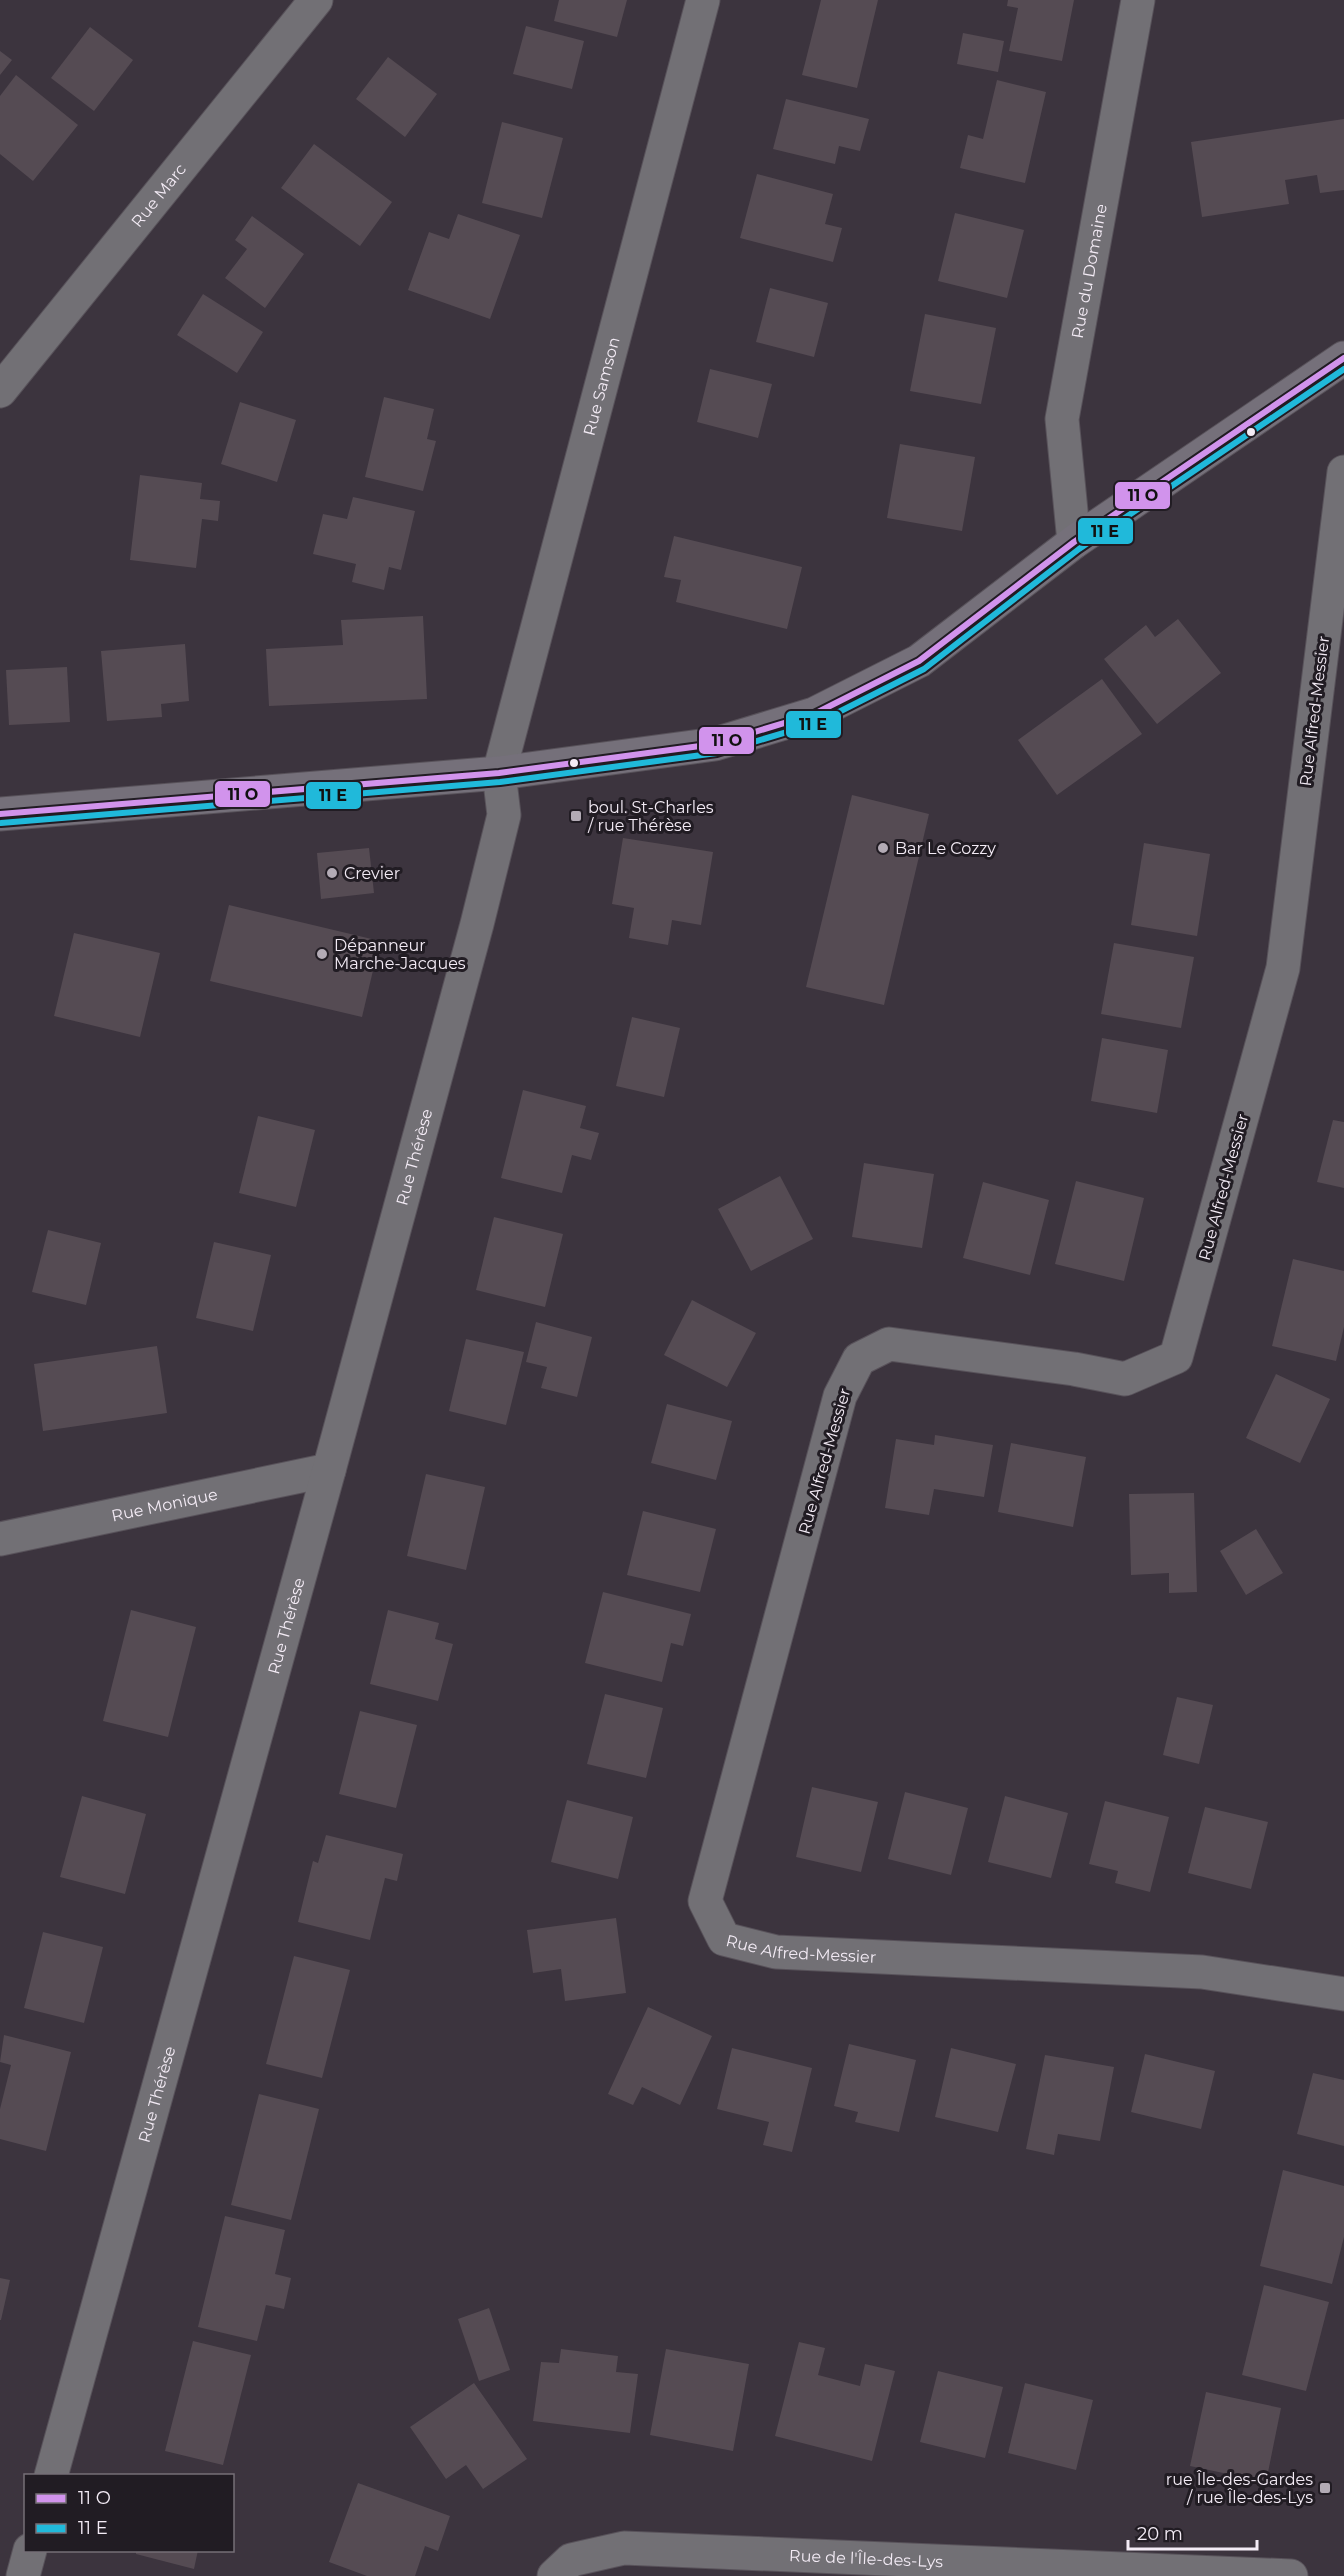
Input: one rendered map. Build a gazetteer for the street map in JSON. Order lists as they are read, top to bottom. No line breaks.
{"streets":{"street":["Rue Marc","Rue du Domaine","Rue Samson","Rue Alfred-Messier","Rue Thérèse","Rue Monique","Rue de l'Île-des-Lys"]},"crossings":[["Rue Samson","Rue Thérèse"],["Rue Thérèse","Rue Monique"]],"places":{"transit":["boul. St-Charles / rue Thérèse","rue Île-des-Gardes / rue Île-des-Lys"],"other":["Bar Le Cozzy","Crevier","Dépanneur Marche-Jacques"]},"legend":["11 O","11 E"],"scale_bar":"20 m"}
